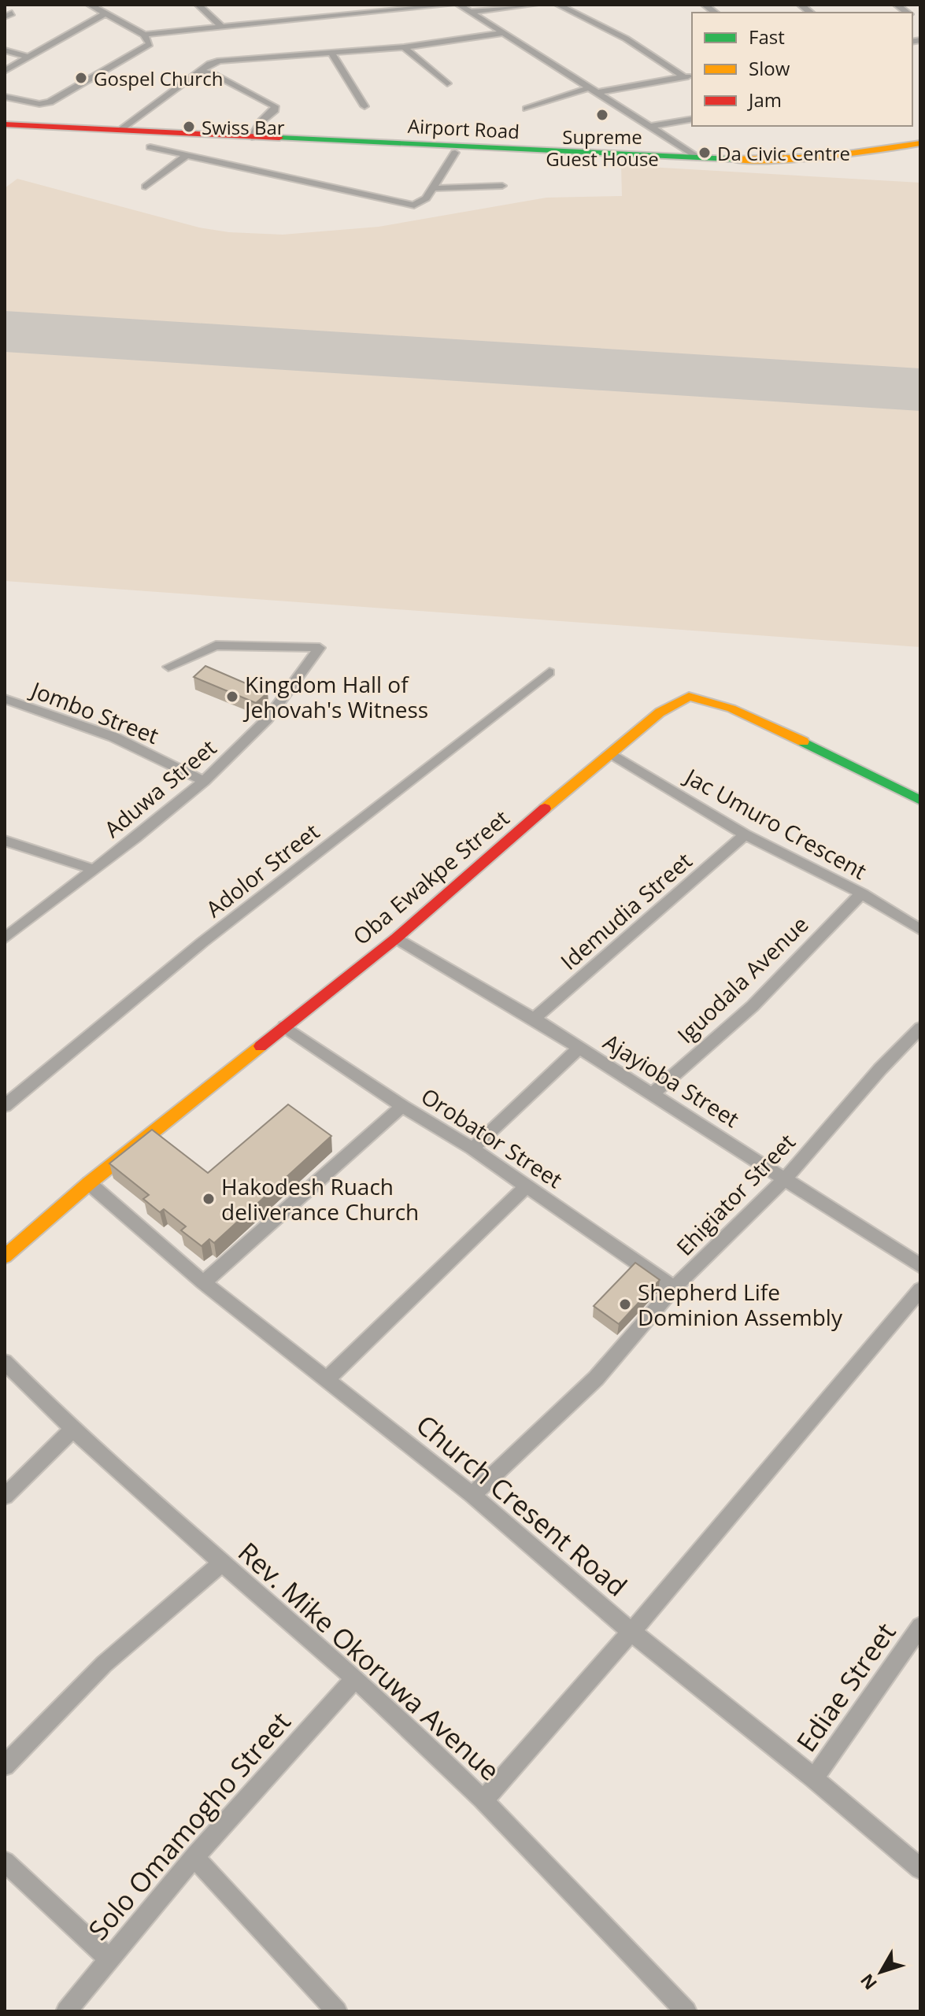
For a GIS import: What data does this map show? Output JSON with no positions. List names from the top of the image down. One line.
{"streets":{"main road":["Airport Road","Oba Ewakpe Street"],"street":["Jombo Street","Aduwa Street","Jac Umuro Crescent","Adolor Street","Idemudia Street","Iguodala Avenue","Ajayioba Street","Orobator Street","Ehigiator Street","Church Cresent Road","Rev. Mike Okoruwa Avenue","Ediae Street","Solo Omamogho Street"]},"crossings":[["Jombo Street","Aduwa Street"],["Jac Umuro Crescent","Oba Ewakpe Street"],["Jac Umuro Crescent","Idemudia Street"],["Jac Umuro Crescent","Iguodala Avenue"],["Oba Ewakpe Street","Ajayioba Street"],["Oba Ewakpe Street","Orobator Street"],["Oba Ewakpe Street","Church Cresent Road"],["Idemudia Street","Ajayioba Street"],["Iguodala Avenue","Ajayioba Street"],["Ajayioba Street","Ehigiator Street"],["Orobator Street","Ehigiator Street"],["Ehigiator Street","Church Cresent Road"],["Church Cresent Road","Ediae Street"],["Rev. Mike Okoruwa Avenue","Solo Omamogho Street"]],"places":["Gospel Church","Supreme Guest House","Swiss Bar","Da Civic Centre","Kingdom Hall of Jehovah's Witness","Hakodesh Ruach deliverance Church","Shepherd Life Dominion Assembly"],"legend":["Fast","Slow","Jam"],"north":"bottom left"}
